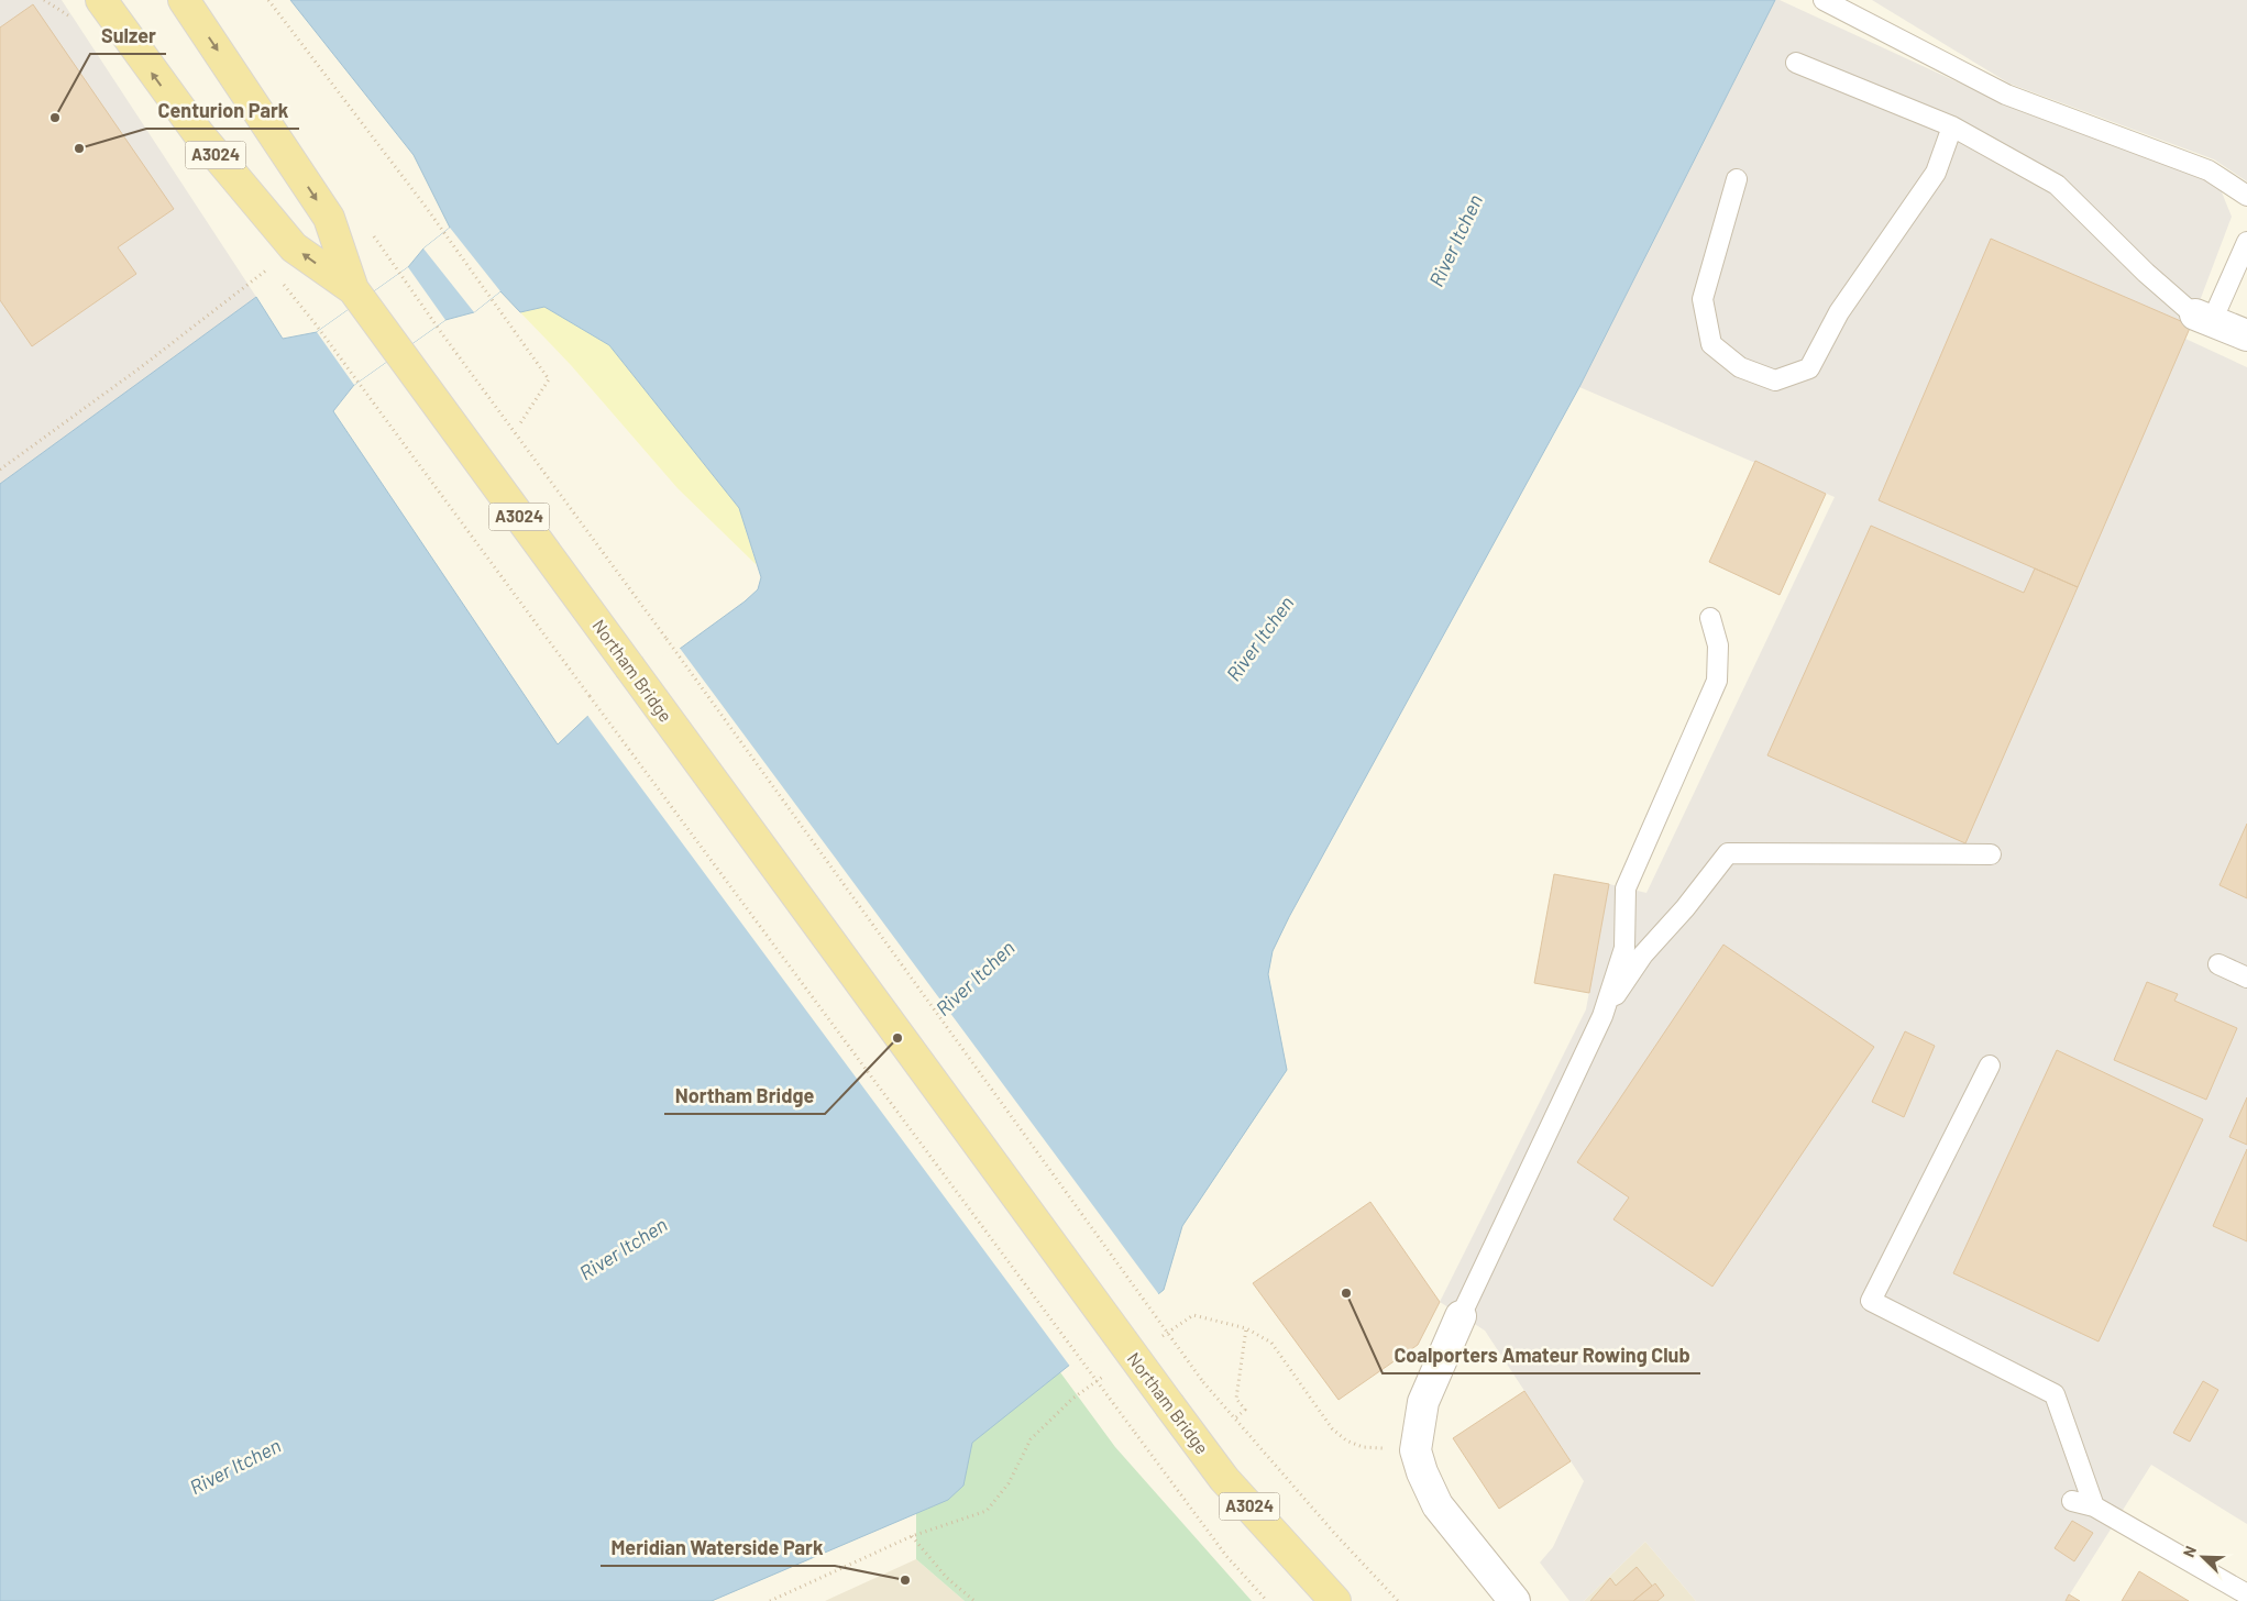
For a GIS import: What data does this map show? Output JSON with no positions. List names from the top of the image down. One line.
{"streets":{"main road":["A3024","Northam Bridge"]},"water":["River Itchen"],"places":["Sulzer","Centurion Park","Northam Bridge","Coalporters Amateur Rowing Club","Meridian Waterside Park"],"north":"top left"}
